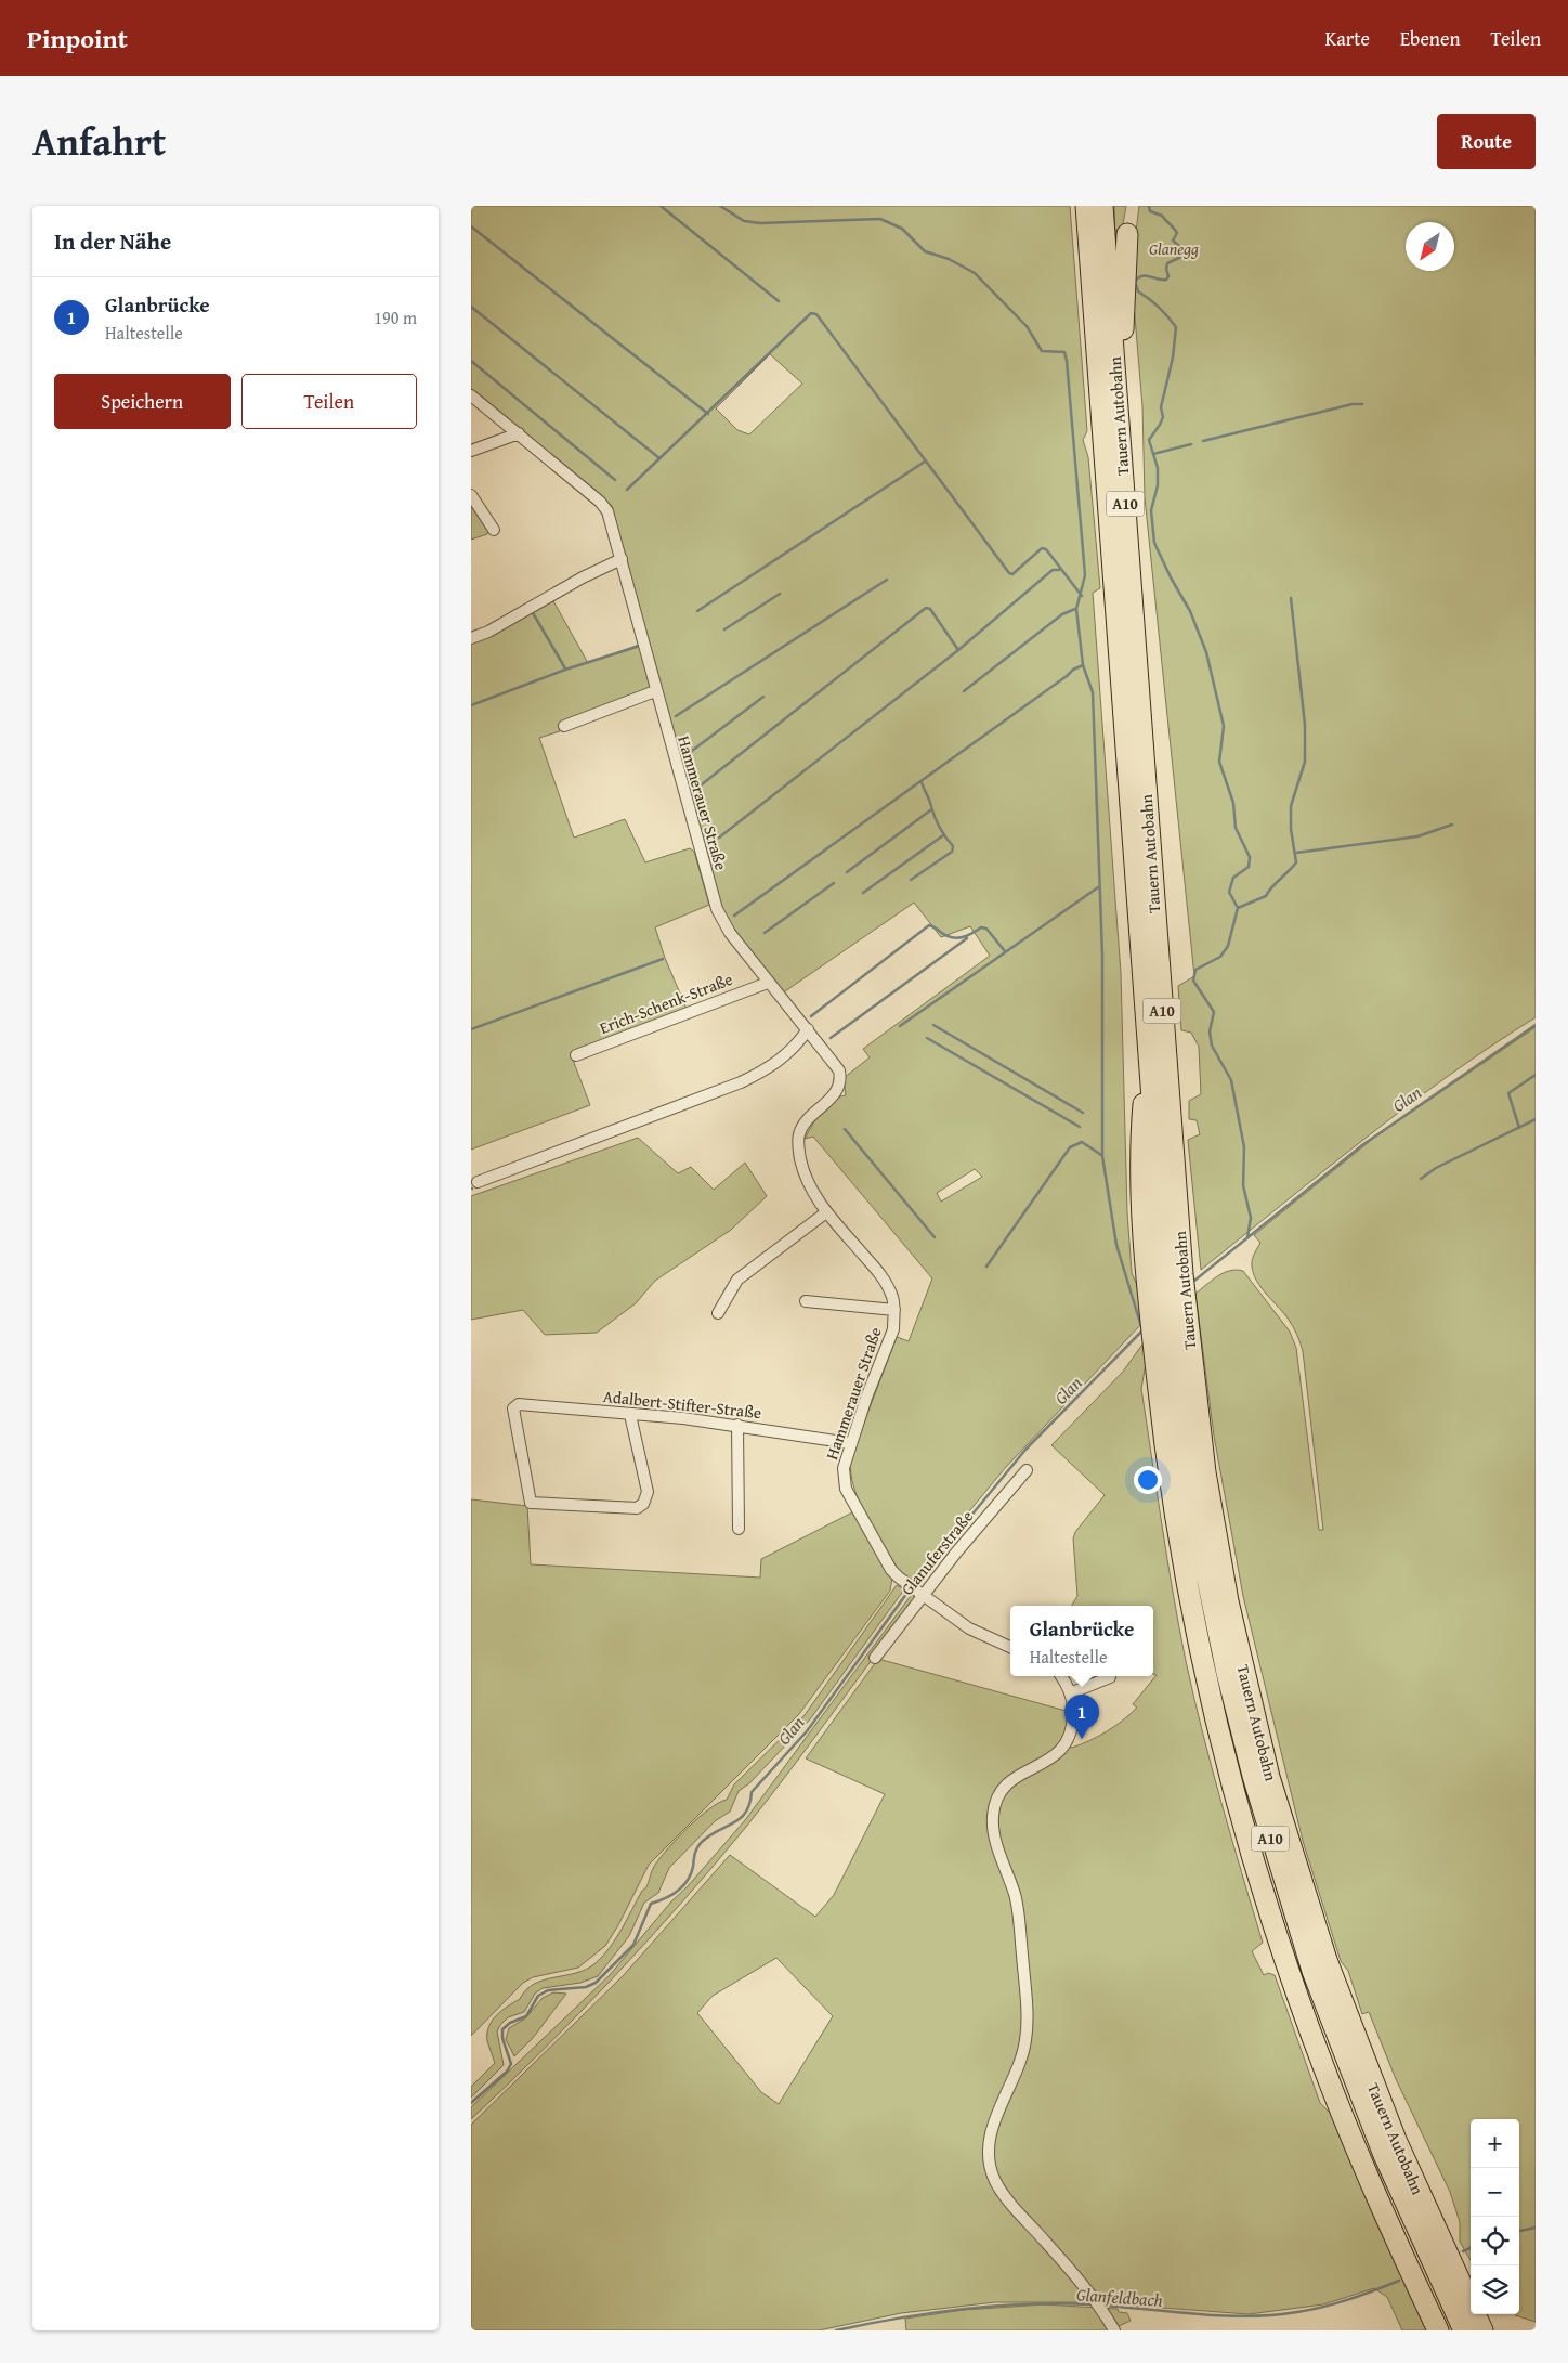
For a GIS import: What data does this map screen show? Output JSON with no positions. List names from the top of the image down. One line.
{"streets":{"highway":["Tauern Autobahn","A10"],"street":["Hammerauer Straße","Erich-Schenk-Straße","Adalbert-Stifter-Straße","Glanuferstraße"]},"crossings":[["Tauern Autobahn","A10"],["Hammerauer Straße","Erich-Schenk-Straße"],["Hammerauer Straße","Adalbert-Stifter-Straße"],["Hammerauer Straße","Glanuferstraße"]],"water":["Glan","Glanfeldbach"],"parks":["Glanegg"],"north":"bottom left","page":{"header":"Pinpoint","nav":["Karte","Ebenen","Teilen"],"title":"Anfahrt","buttons":["Route",["Speichern","Teilen"]],"heading":"In der Nähe","list":[{"mark":"1","name":"Glanbrücke","note":"Haltestelle","value":"190 m"}],"popup":["Glanbrücke","Haltestelle"],"pins":"1","map_buttons":["+","−"]}}
